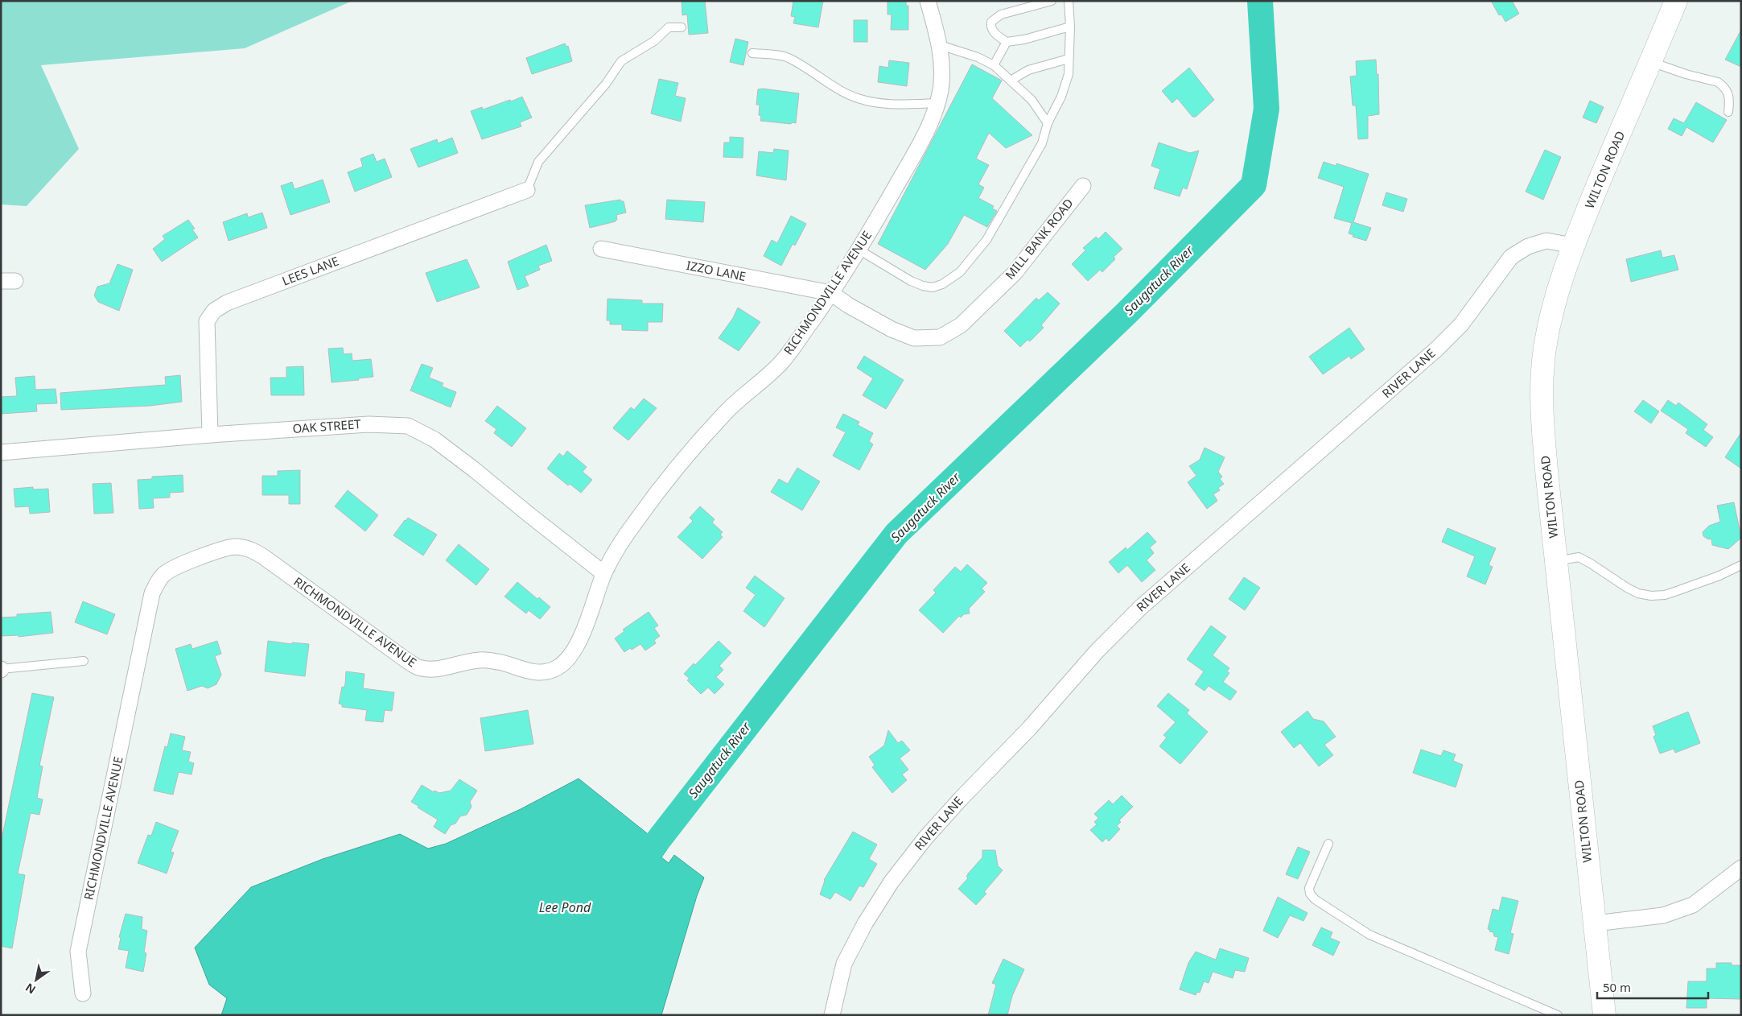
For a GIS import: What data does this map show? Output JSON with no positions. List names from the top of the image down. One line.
{"streets":{"main road":["WILTON ROAD"],"street":["MILL BANK ROAD","LEES LANE","IZZO LANE","RICHMONDVILLE AVENUE","RIVER LANE","OAK STREET"]},"crossings":[["WILTON ROAD","RIVER LANE"],["MILL BANK ROAD","IZZO LANE"],["MILL BANK ROAD","RICHMONDVILLE AVENUE"],["LEES LANE","OAK STREET"],["IZZO LANE","RICHMONDVILLE AVENUE"],["RICHMONDVILLE AVENUE","OAK STREET"]],"water":["Saugatuck River","Lee Pond"],"scale_bar":"50 m","north":"bottom left"}
